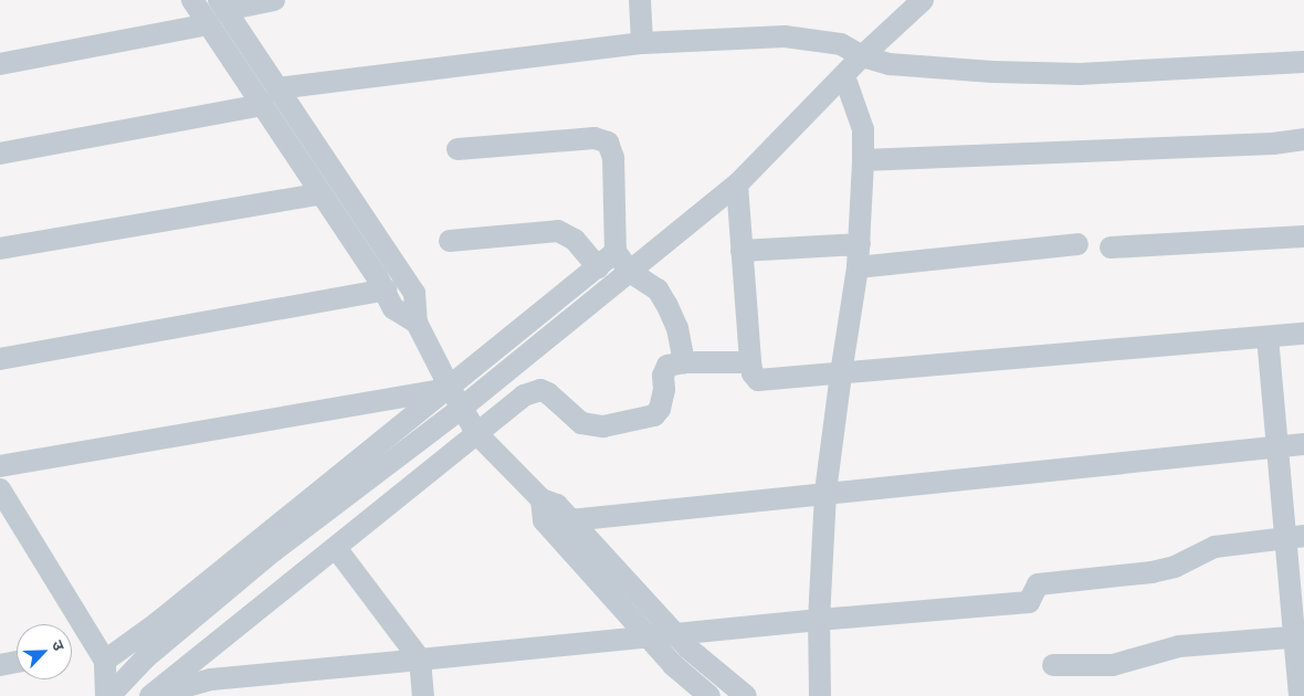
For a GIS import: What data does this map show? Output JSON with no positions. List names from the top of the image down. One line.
{"north":"top right"}
